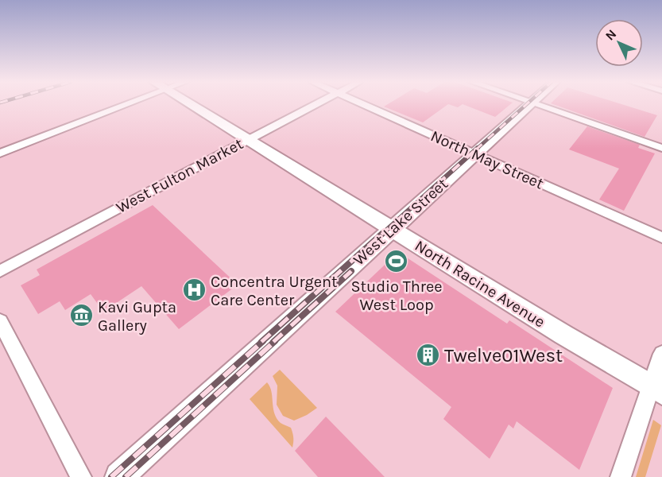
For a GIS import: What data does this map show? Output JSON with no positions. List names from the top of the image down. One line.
{"streets":{"main road":["West Lake Street","North Racine Avenue"],"street":["North May Street","West Fulton Market"]},"crossings":[["North May Street","West Lake Street"],["West Fulton Market","North Racine Avenue"],["West Lake Street","North Racine Avenue"]],"places":{"sports":["Studio Three West Loop"],"hospital":["Concentra Urgent Care Center"],"museum":["Kavi Gupta Gallery"],"building":["Twelve01West"]},"north":"top left"}
